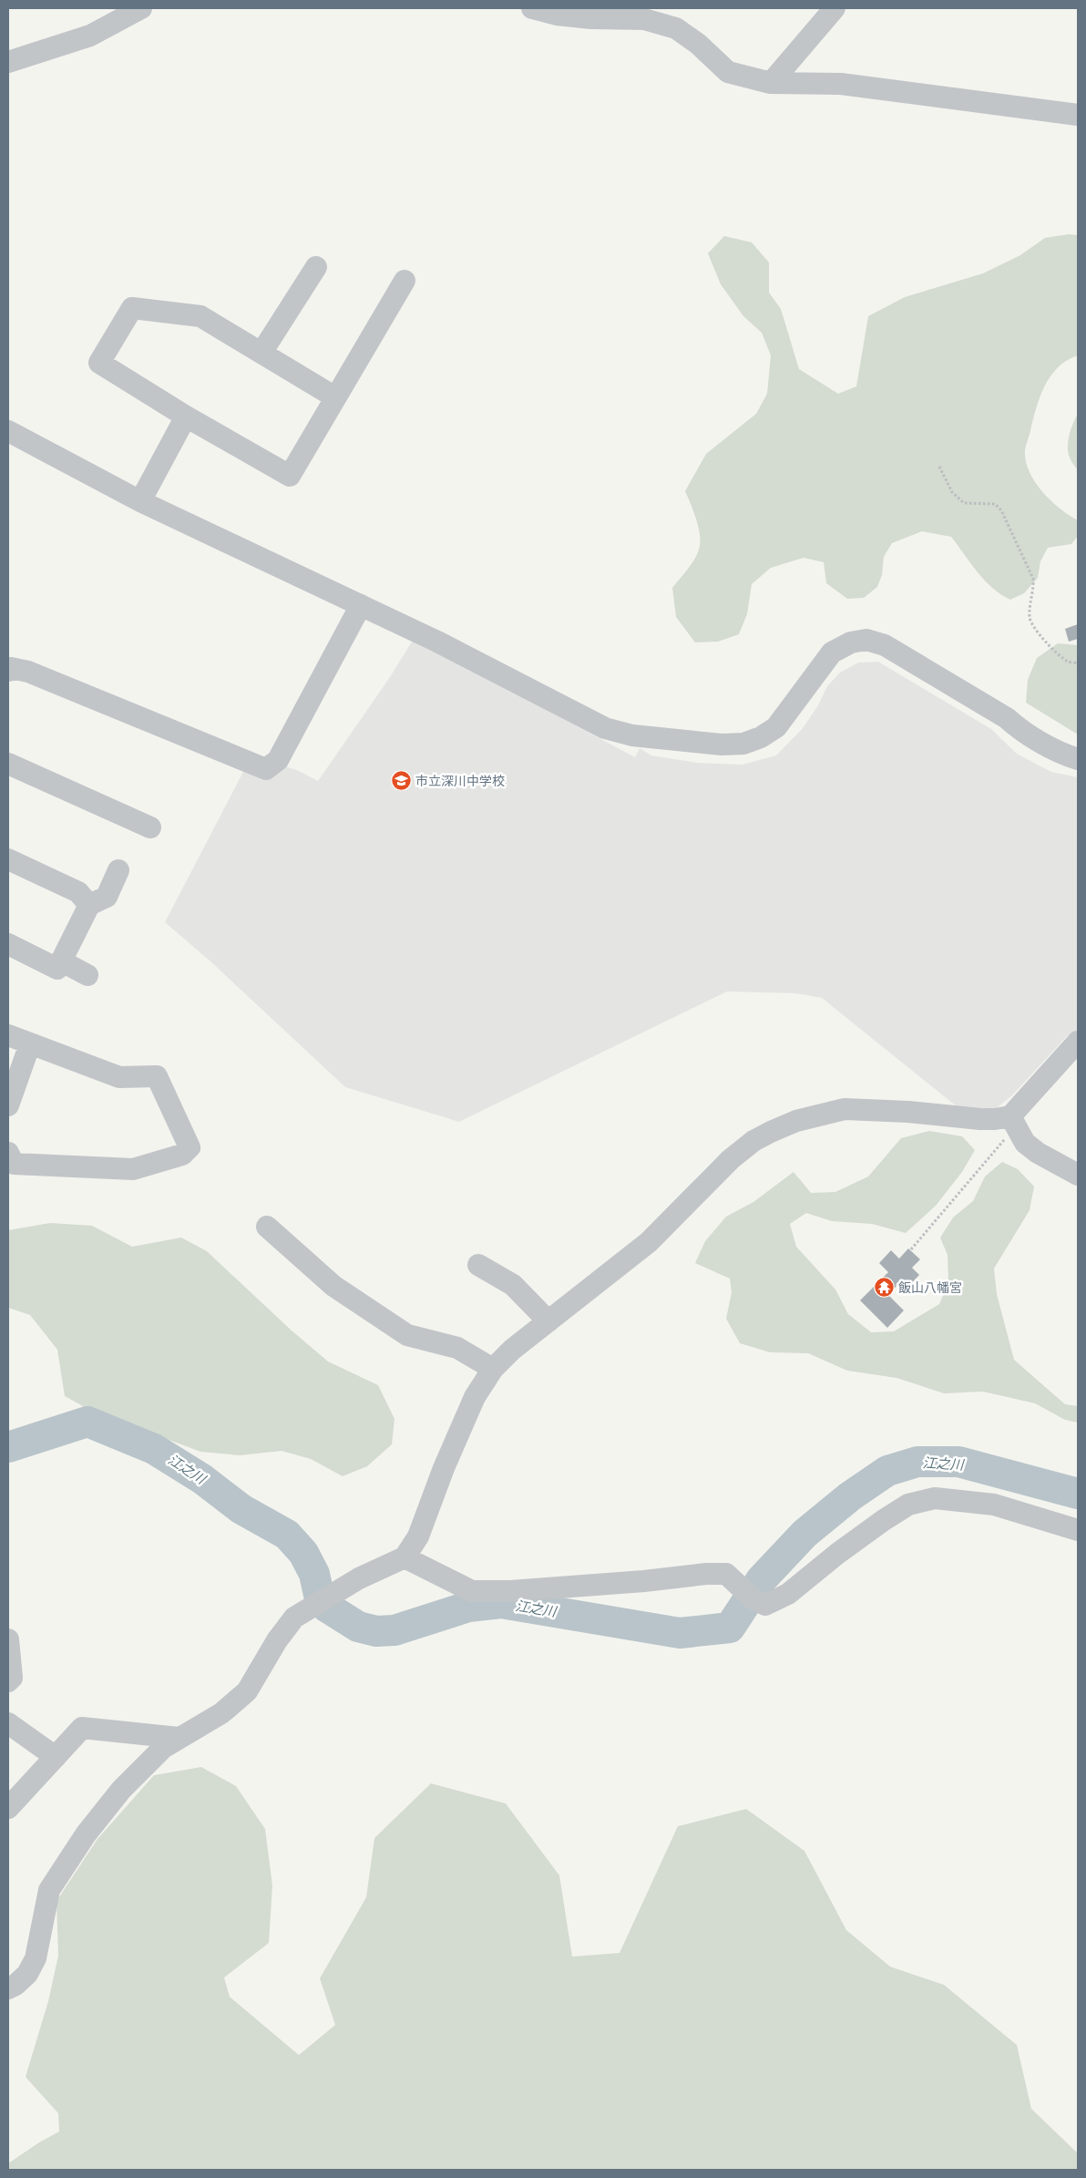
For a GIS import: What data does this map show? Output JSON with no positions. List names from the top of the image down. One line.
{"water":["江之川"],"places":{"school or university":["市立深川中学校"],"temple":["飯山八幡宮"]}}
